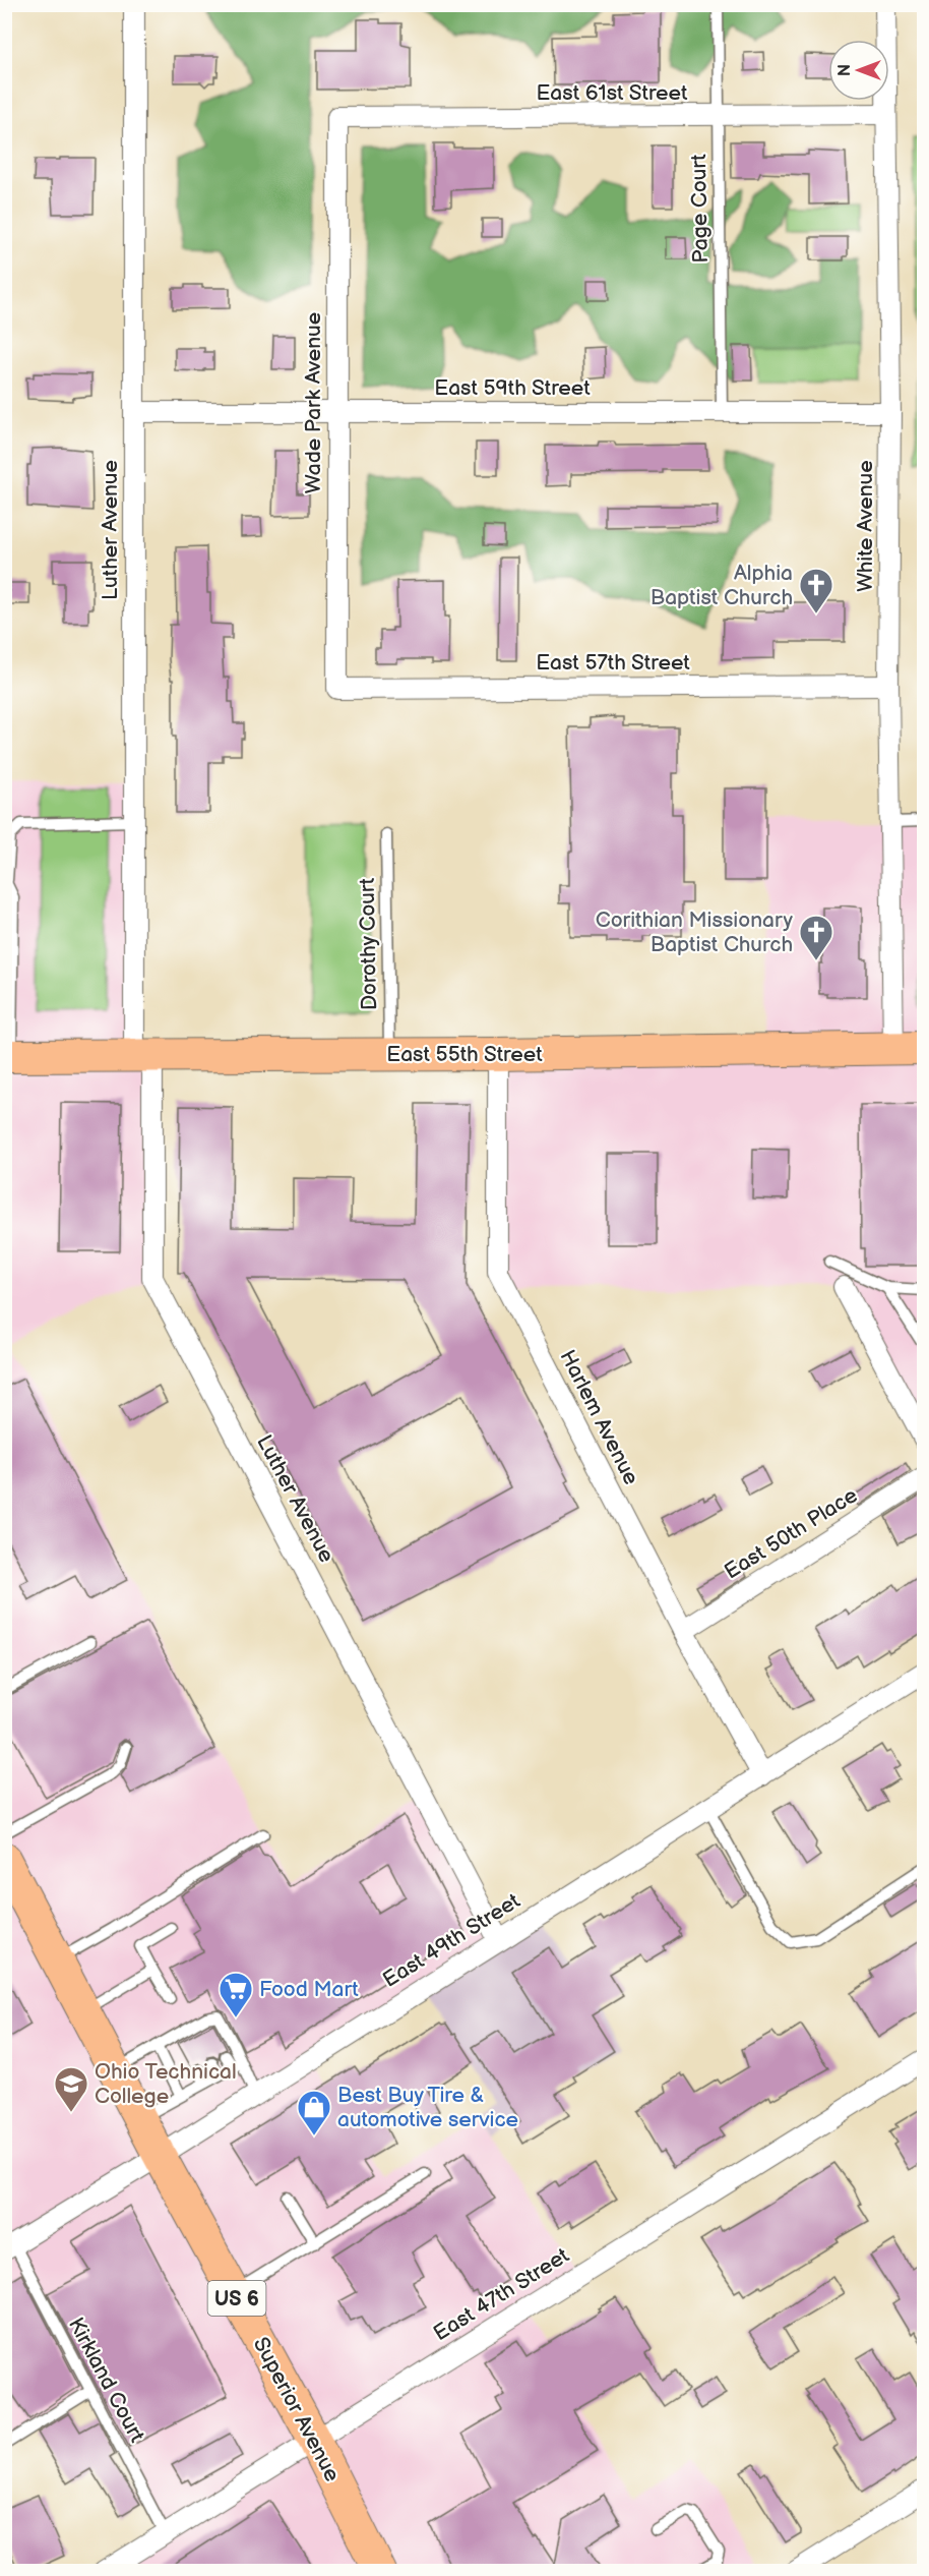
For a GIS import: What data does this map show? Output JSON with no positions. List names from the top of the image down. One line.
{"streets":{"main road":["East 55th Street","US 6","Superior Avenue"],"street":["East 61st Street","East 59th Street","Wade Park Avenue","White Avenue","Luther Avenue","East 57th Street","Harlem Avenue","East 50th Place","East 49th Street","East 47th Street"],"lane":["Page Court","Dorothy Court","Kirkland Court"]},"crossings":[["East 61st Street","Page Court"],["East 61st Street","Wade Park Avenue"],["East 61st Street","White Avenue"],["Page Court","East 59th Street"],["East 59th Street","Wade Park Avenue"],["East 59th Street","White Avenue"],["East 59th Street","Luther Avenue"],["Wade Park Avenue","East 57th Street"],["White Avenue","East 57th Street"],["White Avenue","East 55th Street"],["Luther Avenue","East 55th Street"],["Luther Avenue","East 49th Street"],["Dorothy Court","East 55th Street"],["East 55th Street","Harlem Avenue"],["Harlem Avenue","East 50th Place"],["Harlem Avenue","East 49th Street"],["East 49th Street","Kirkland Court"],["East 49th Street","Superior Avenue"],["East 47th Street","Kirkland Court"],["East 47th Street","Superior Avenue"]],"places":{"church":["Alphia Baptist Church","Corithian Missionary Baptist Church"],"supermarket":["Food Mart"],"school or university":["Ohio Technical College"],"shop":["Best Buy Tire & automotive service"]},"north":"left"}
